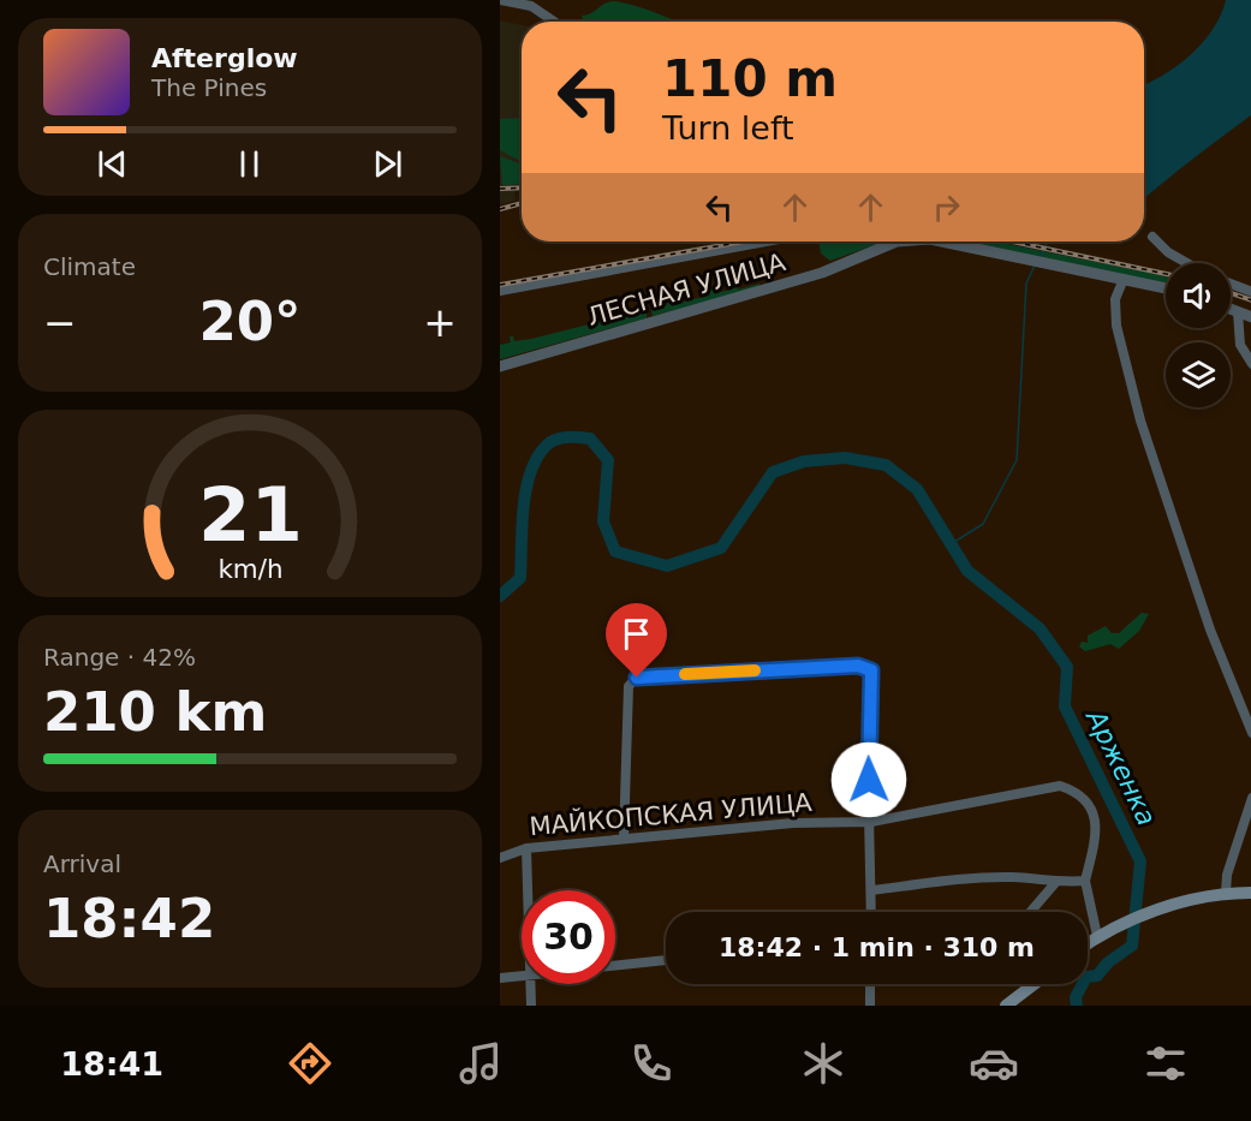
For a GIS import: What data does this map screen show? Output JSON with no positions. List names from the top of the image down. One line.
{"streets":{"street":["ЛЕСНАЯ УЛИЦА","МАЙКОПСКАЯ УЛИЦА"]},"water":["Арженка"],"page":{"turn":["110 m","Turn left"],"song":["Afterglow","The Pines"],"tile":["Climate",["Range · 42%","210 km"],["Arrival","18:42"]],"heat":["−","20°","+"],"limit":"30","trip":"18:42 · 1 min · 310 m","tabs":"18:41","gauge":["21","km/h"]}}
